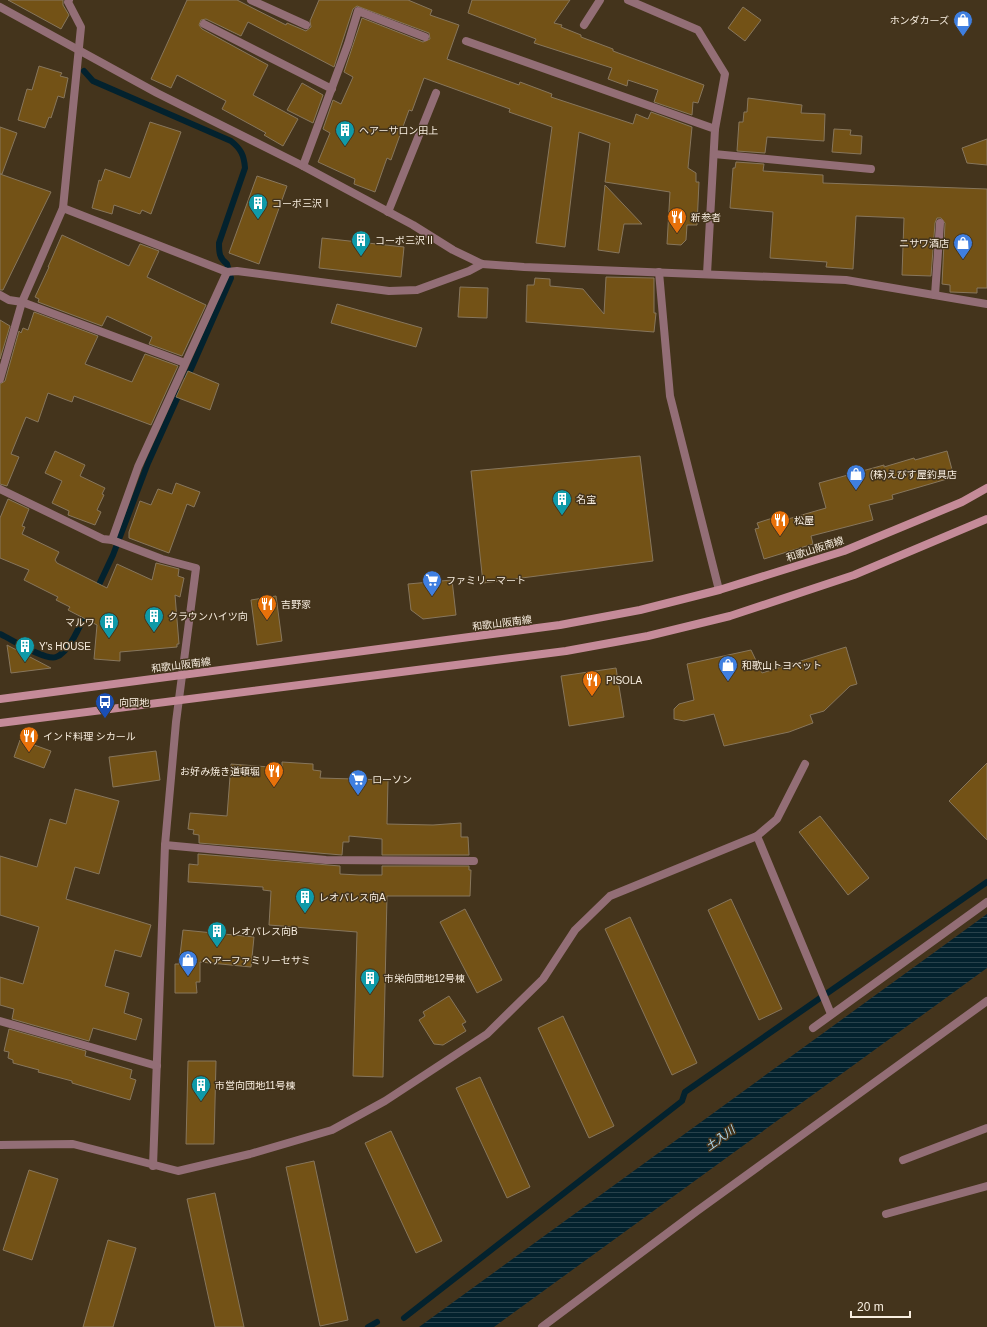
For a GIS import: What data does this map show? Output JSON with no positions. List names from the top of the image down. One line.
{"streets":{"main road":["和歌山阪南線"]},"water":["土入川"],"places":{"shop":["ホンダカーズ","ニサワ酒店","(株)えびす屋釣具店","和歌山トヨペット","ヘアーファミリーセサミ"],"building":["ヘアーサロン田上","コーポ三沢Ⅰ","コーポ三沢Ⅱ","名宝","クラウンハイツ向","マルワ","Y's HOUSE","レオパレス向A","レオパレス向B","市栄向団地12号棟","市営向団地11号棟"],"restaurant":["新参者","松屋","吉野家","PISOLA","インド料理 シカール","お好み焼き道頓堀"],"supermarket":["ファミリーマート","ローソン"],"bus stop":["向団地"]},"scale_bar":"20 m"}
